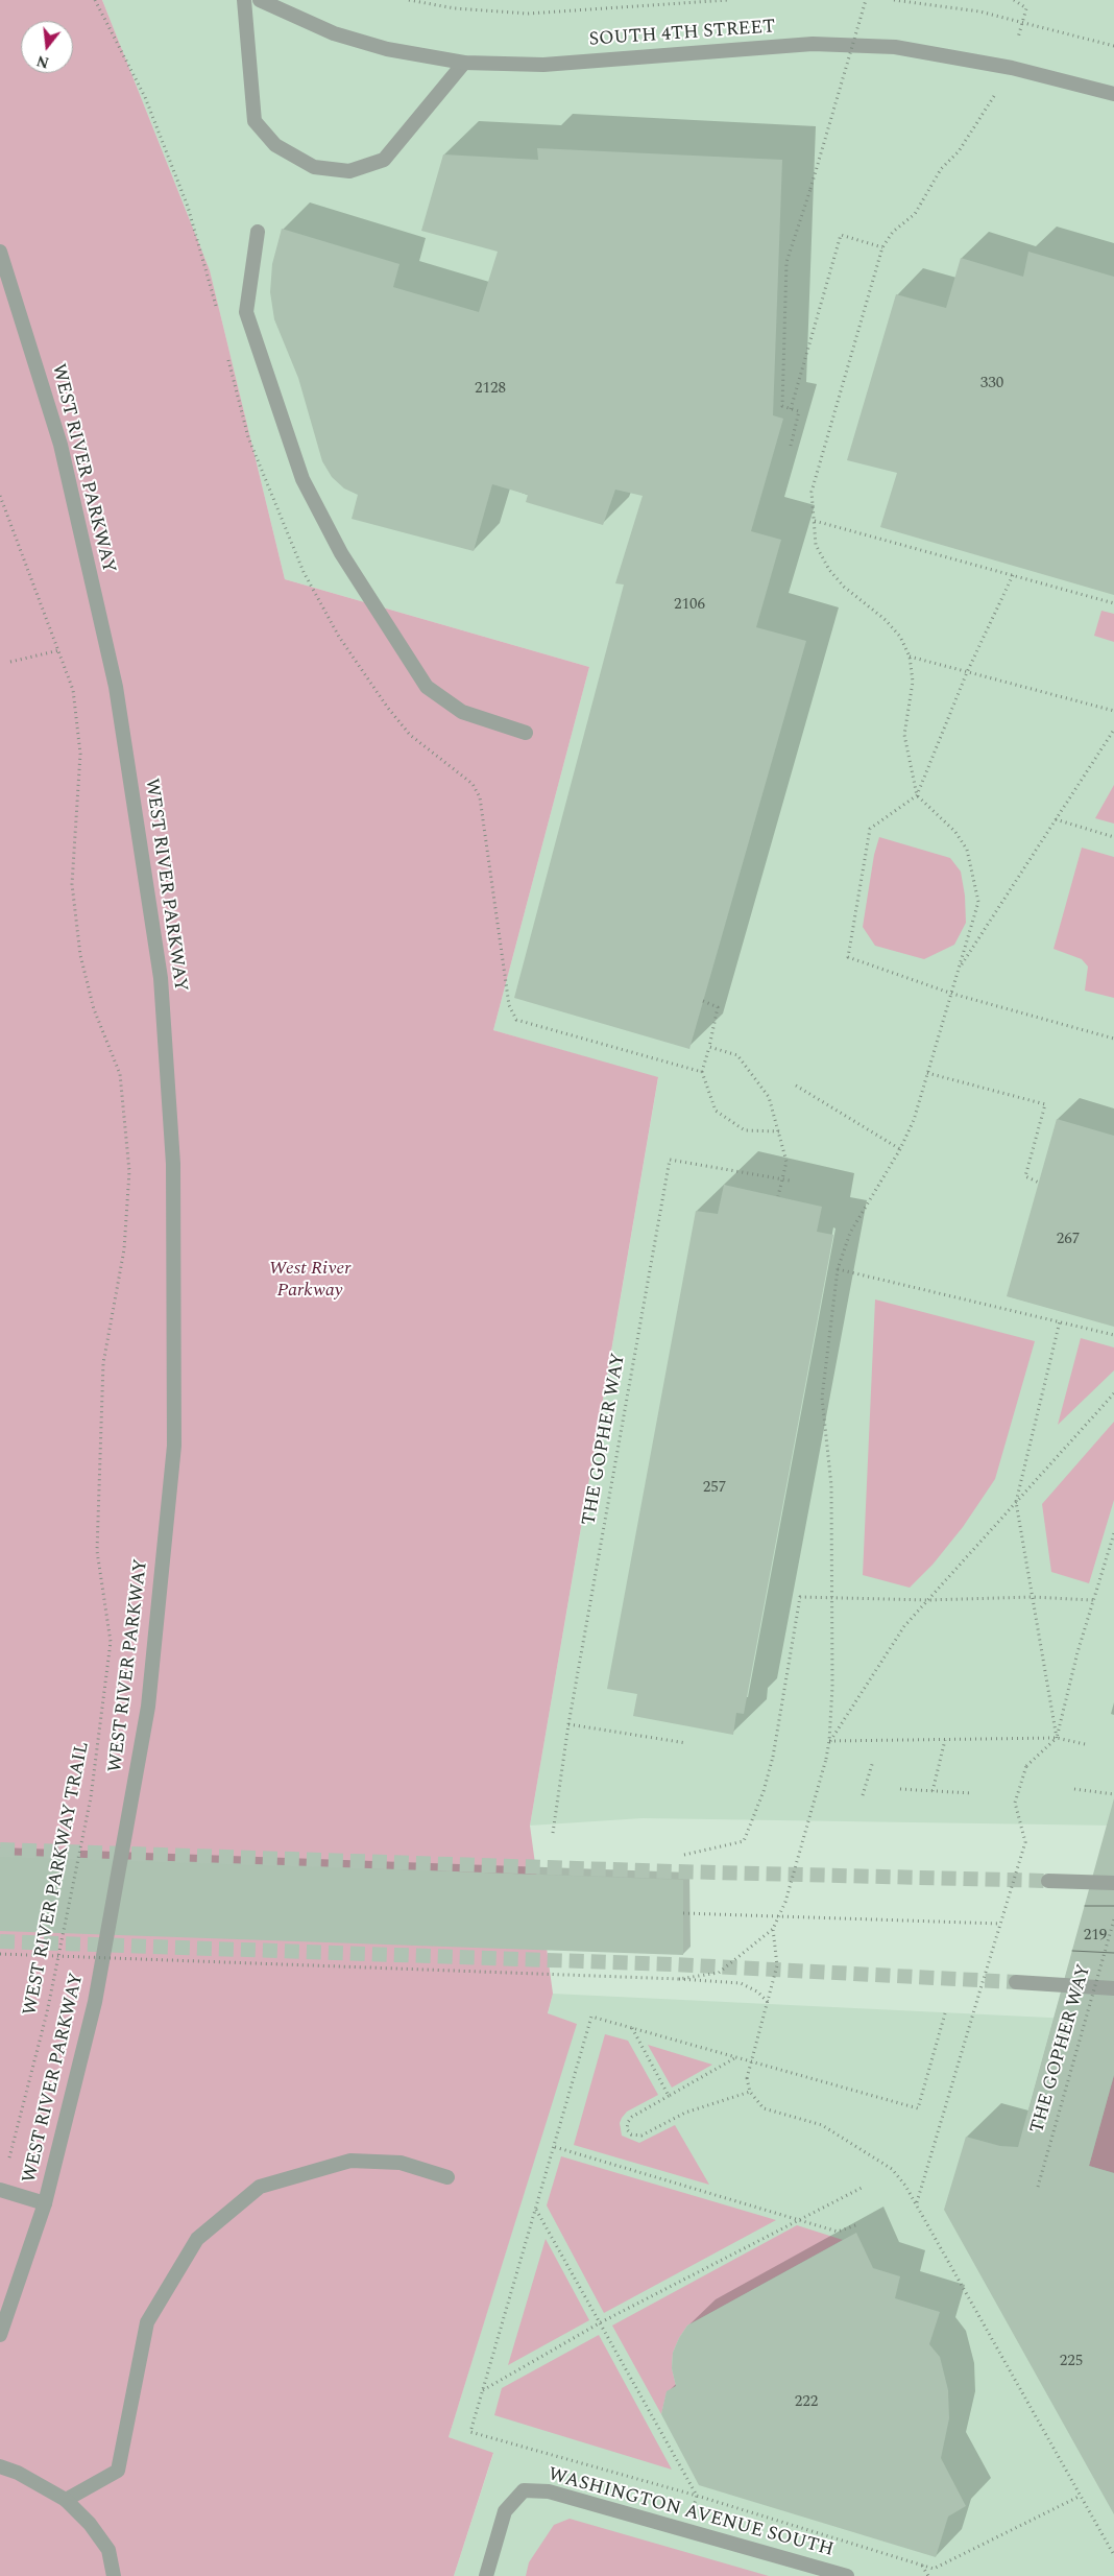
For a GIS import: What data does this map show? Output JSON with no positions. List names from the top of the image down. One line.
{"streets":{"street":["SOUTH 4TH STREET","WEST RIVER PARKWAY","WASHINGTON AVENUE SOUTH"],"path":["THE GOPHER WAY","WEST RIVER PARKWAY TRAIL"]},"parks":["West River Parkway"],"house_numbers":["330","2128","2106","267","257","219","225","222"],"north":"bottom"}
